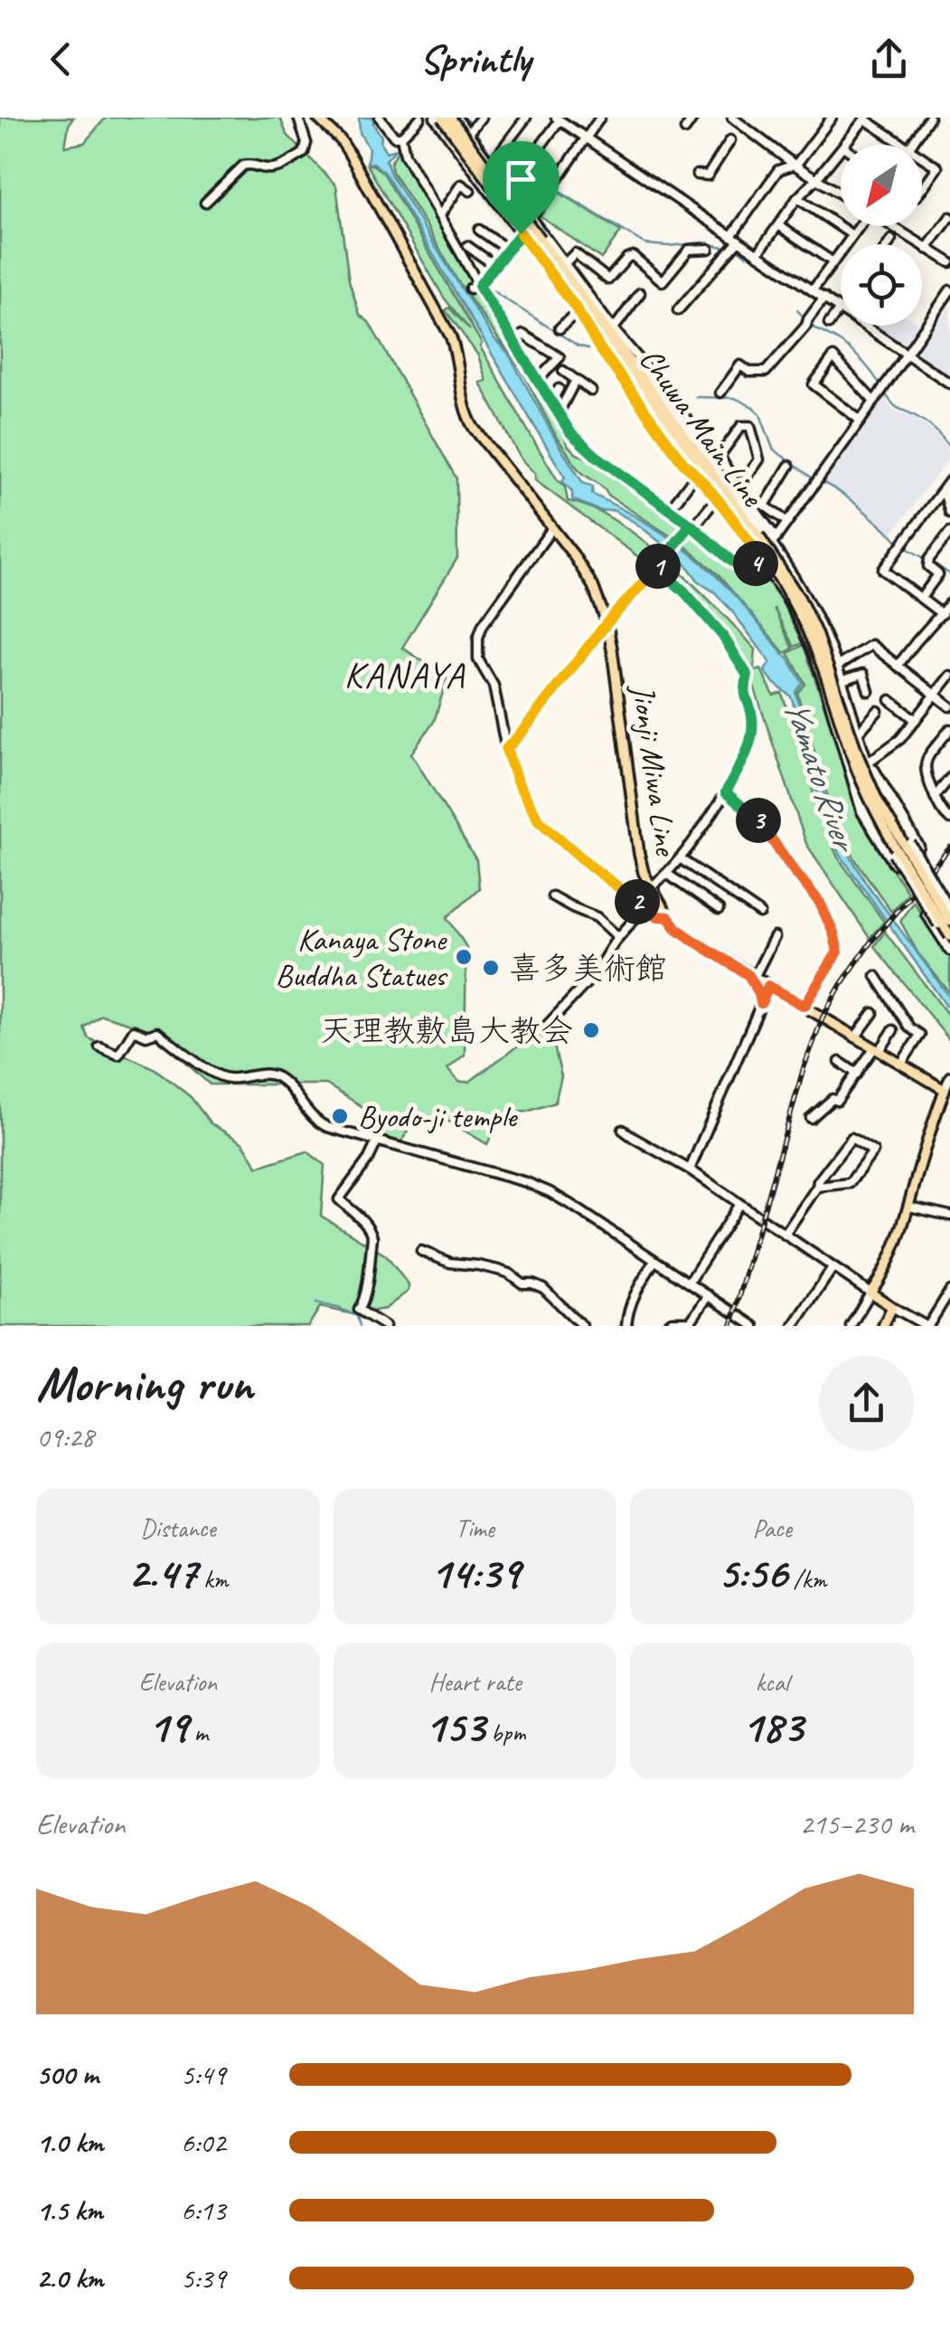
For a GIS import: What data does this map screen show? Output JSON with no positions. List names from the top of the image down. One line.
{"streets":{"main road":["Chuwa Main Line","Jionji Miwa Line"]},"districts":["KANAYA"],"water":["Yamato River"],"places":["Kanaya Stone Buddha Statues","喜多美術館","天理教敷島大教会","Byodo-ji temple"],"north":"bottom left","page":{"header":"Sprintly","pins":["4","1","3","2"],"heading":["Morning run","09:28"],"stats":[["Distance","2.47 km"],["Time","14:39"],["Pace","5:56 /km"],["Elevation","19 m"],["Heart rate","153 bpm"],["kcal","183"]],"chart":["Elevation","215–230 m"],"list":[{"name":"500 m","note":"5:49"},{"name":"1.0 km","note":"6:02"},{"name":"1.5 km","note":"6:13"},{"name":"2.0 km","note":"5:39"}]}}
